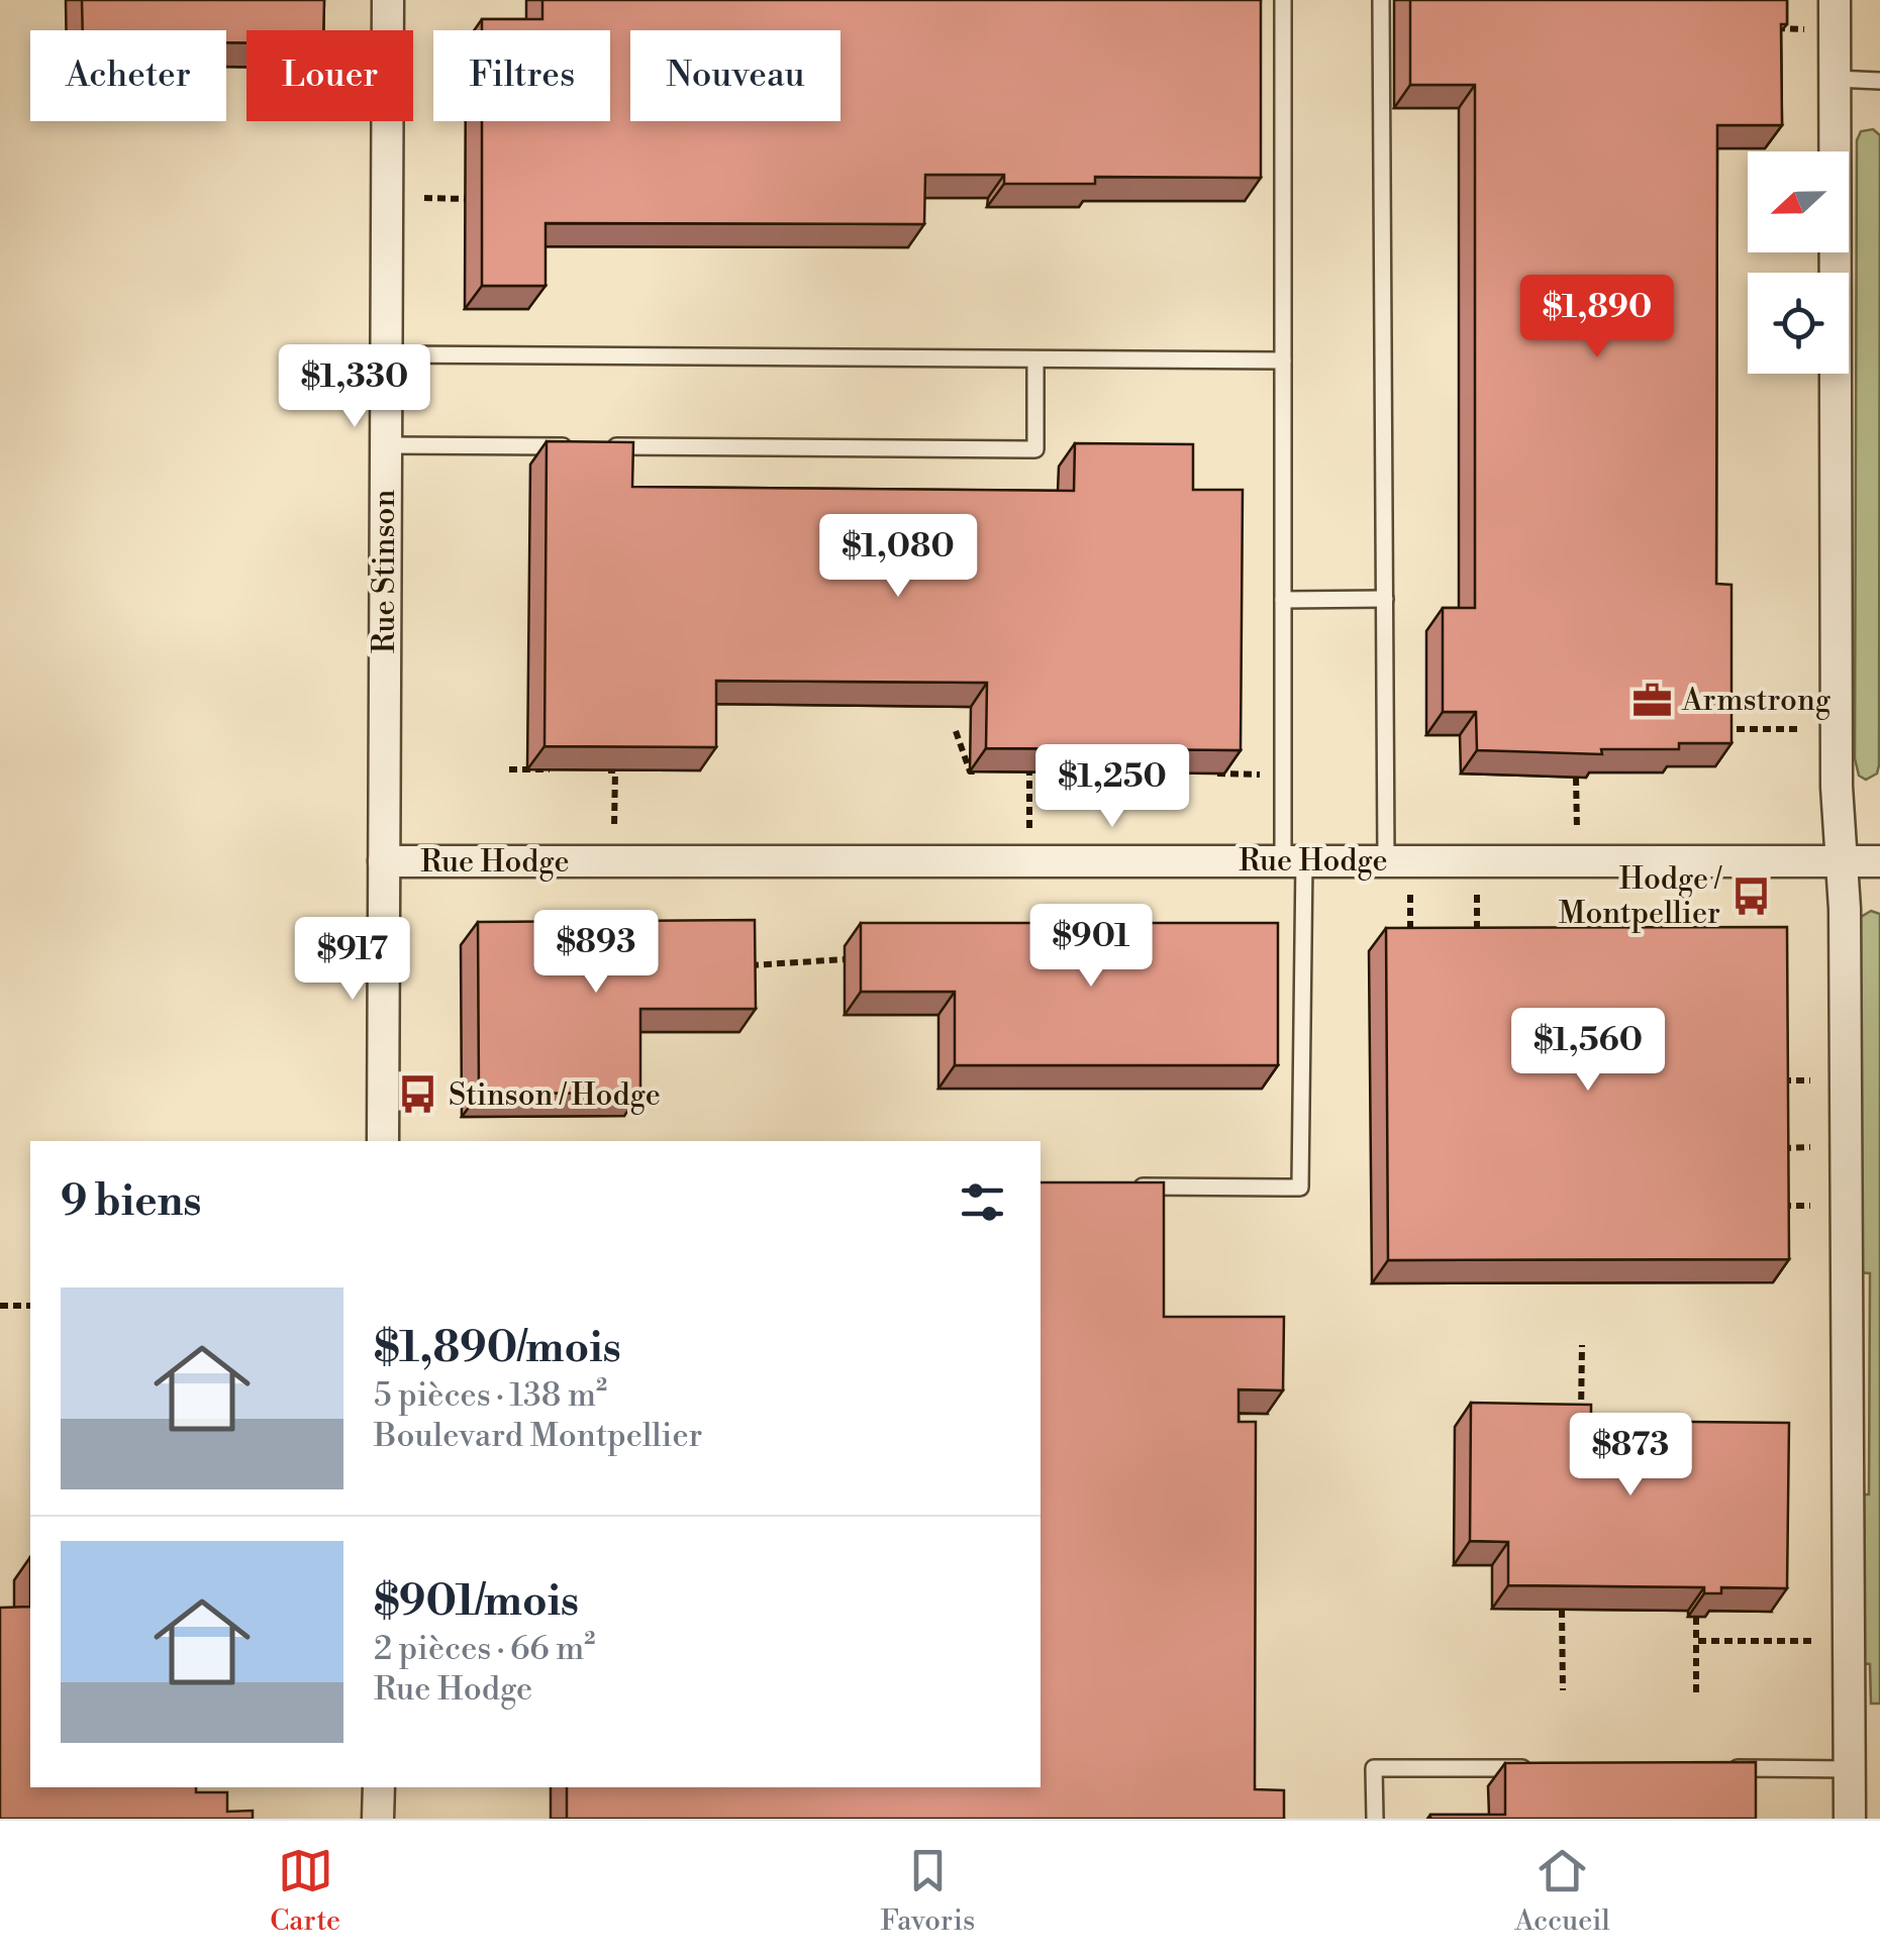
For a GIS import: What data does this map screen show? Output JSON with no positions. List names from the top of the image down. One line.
{"streets":{"street":["Rue Stinson","Rue Hodge"]},"crossings":[["Rue Stinson","Rue Hodge"]],"places":{"office":["Armstrong"],"bus stop":["Hodge / Montpellier","Stinson / Hodge"]},"north":"left","page":{"chip":["Acheter","Louer","Filtres","Nouveau"],"price":["$1,890","$1,330","$1,080","$1,250","$901","$893","$917","$1,560","$873"],"heading":"9 biens","list":[{"name":"$1,890/mois","note":"5 pièces · 138 m² · Boulevard Montpellier"},{"name":"$901/mois","note":"2 pièces · 66 m² · Rue Hodge"}],"tabs":["Carte","Favoris","Accueil"]}}
